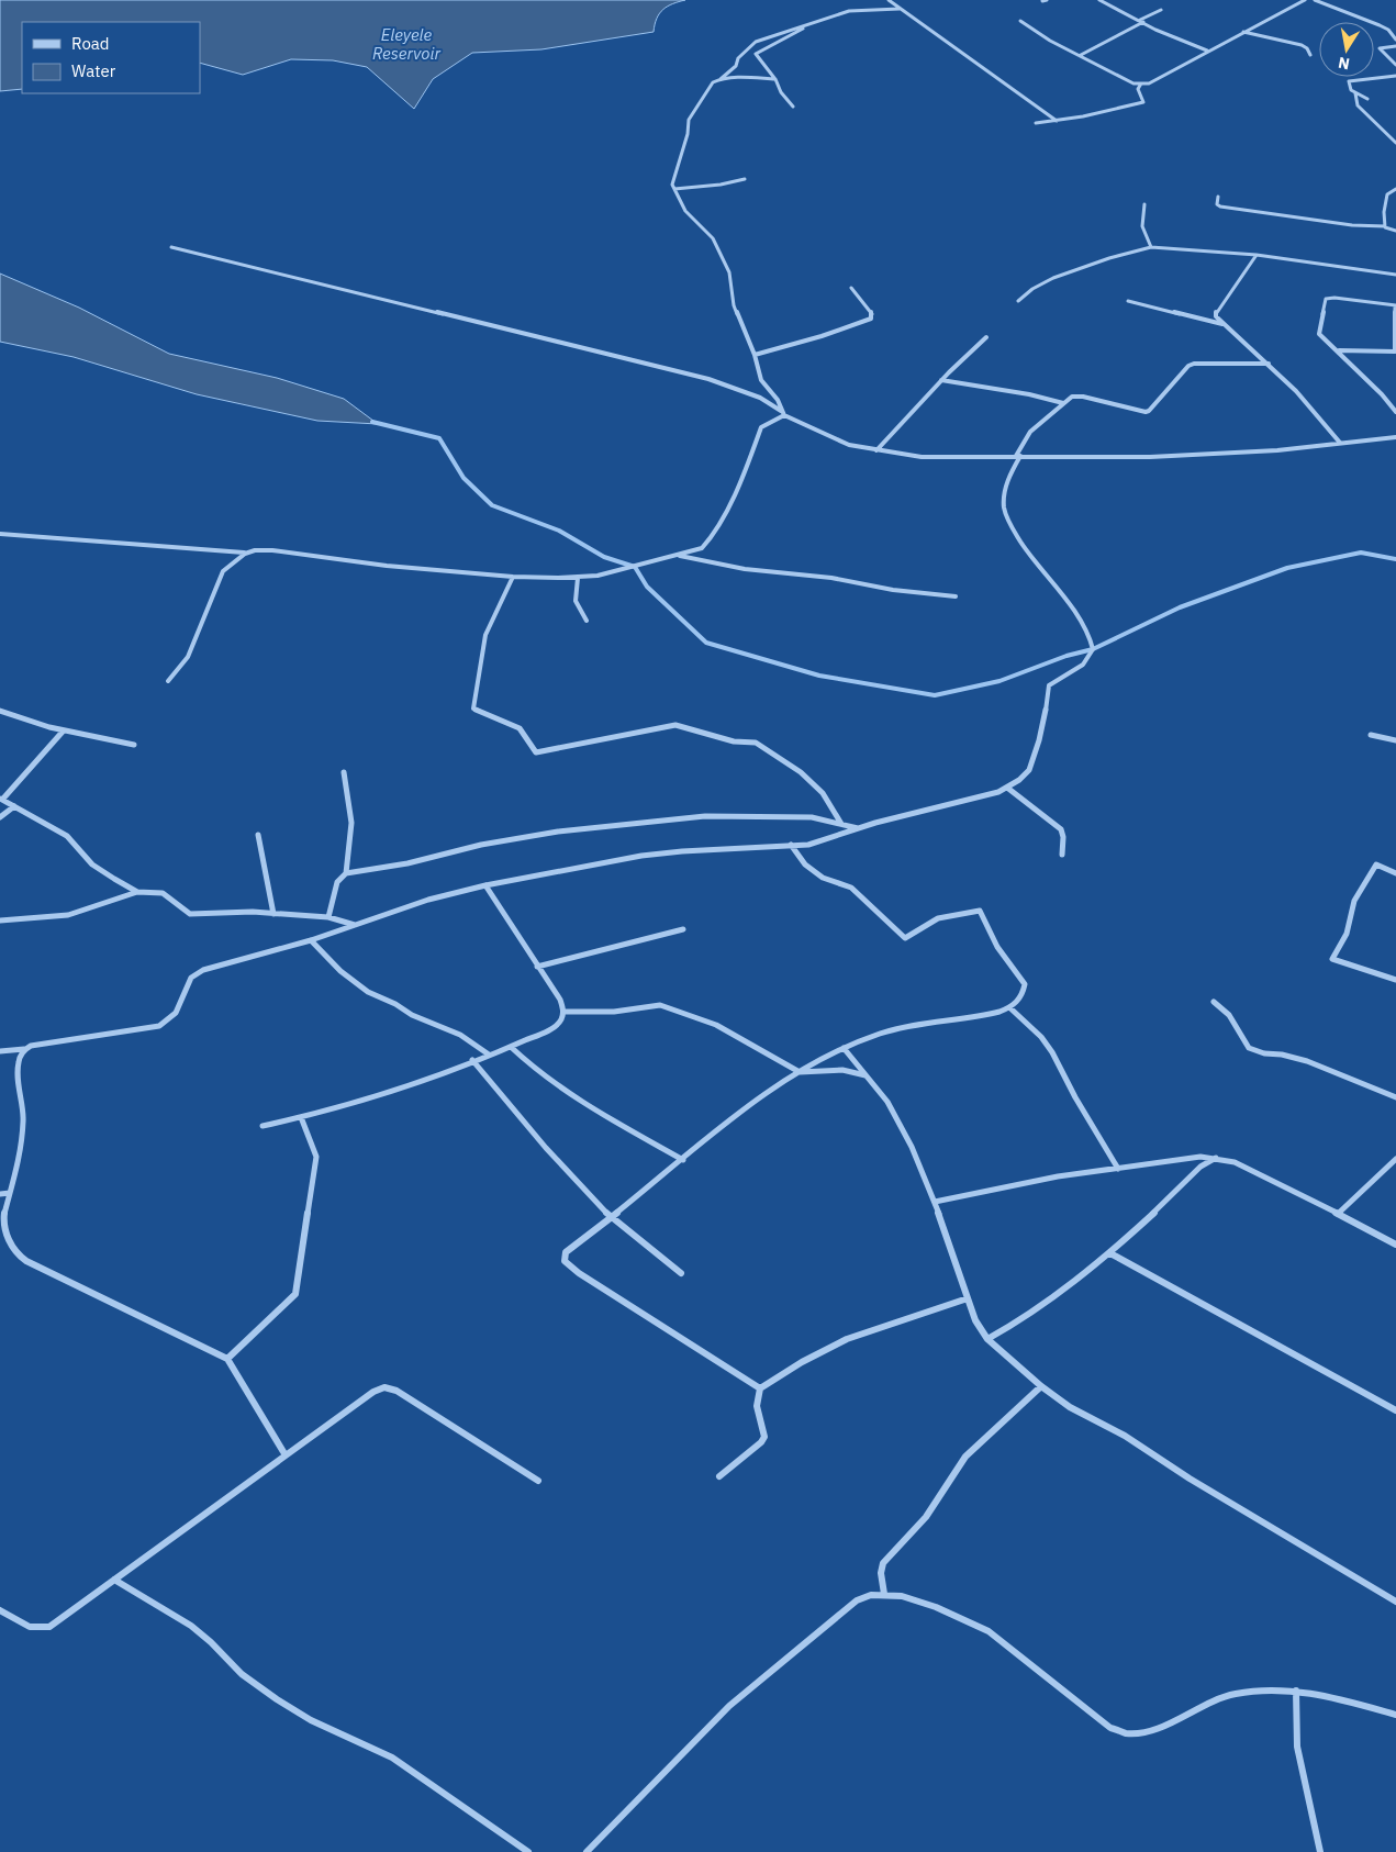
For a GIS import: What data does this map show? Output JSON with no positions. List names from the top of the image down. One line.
{"water":["Eleyele Reservoir"],"legend":["Road","Water"],"north":"bottom"}
